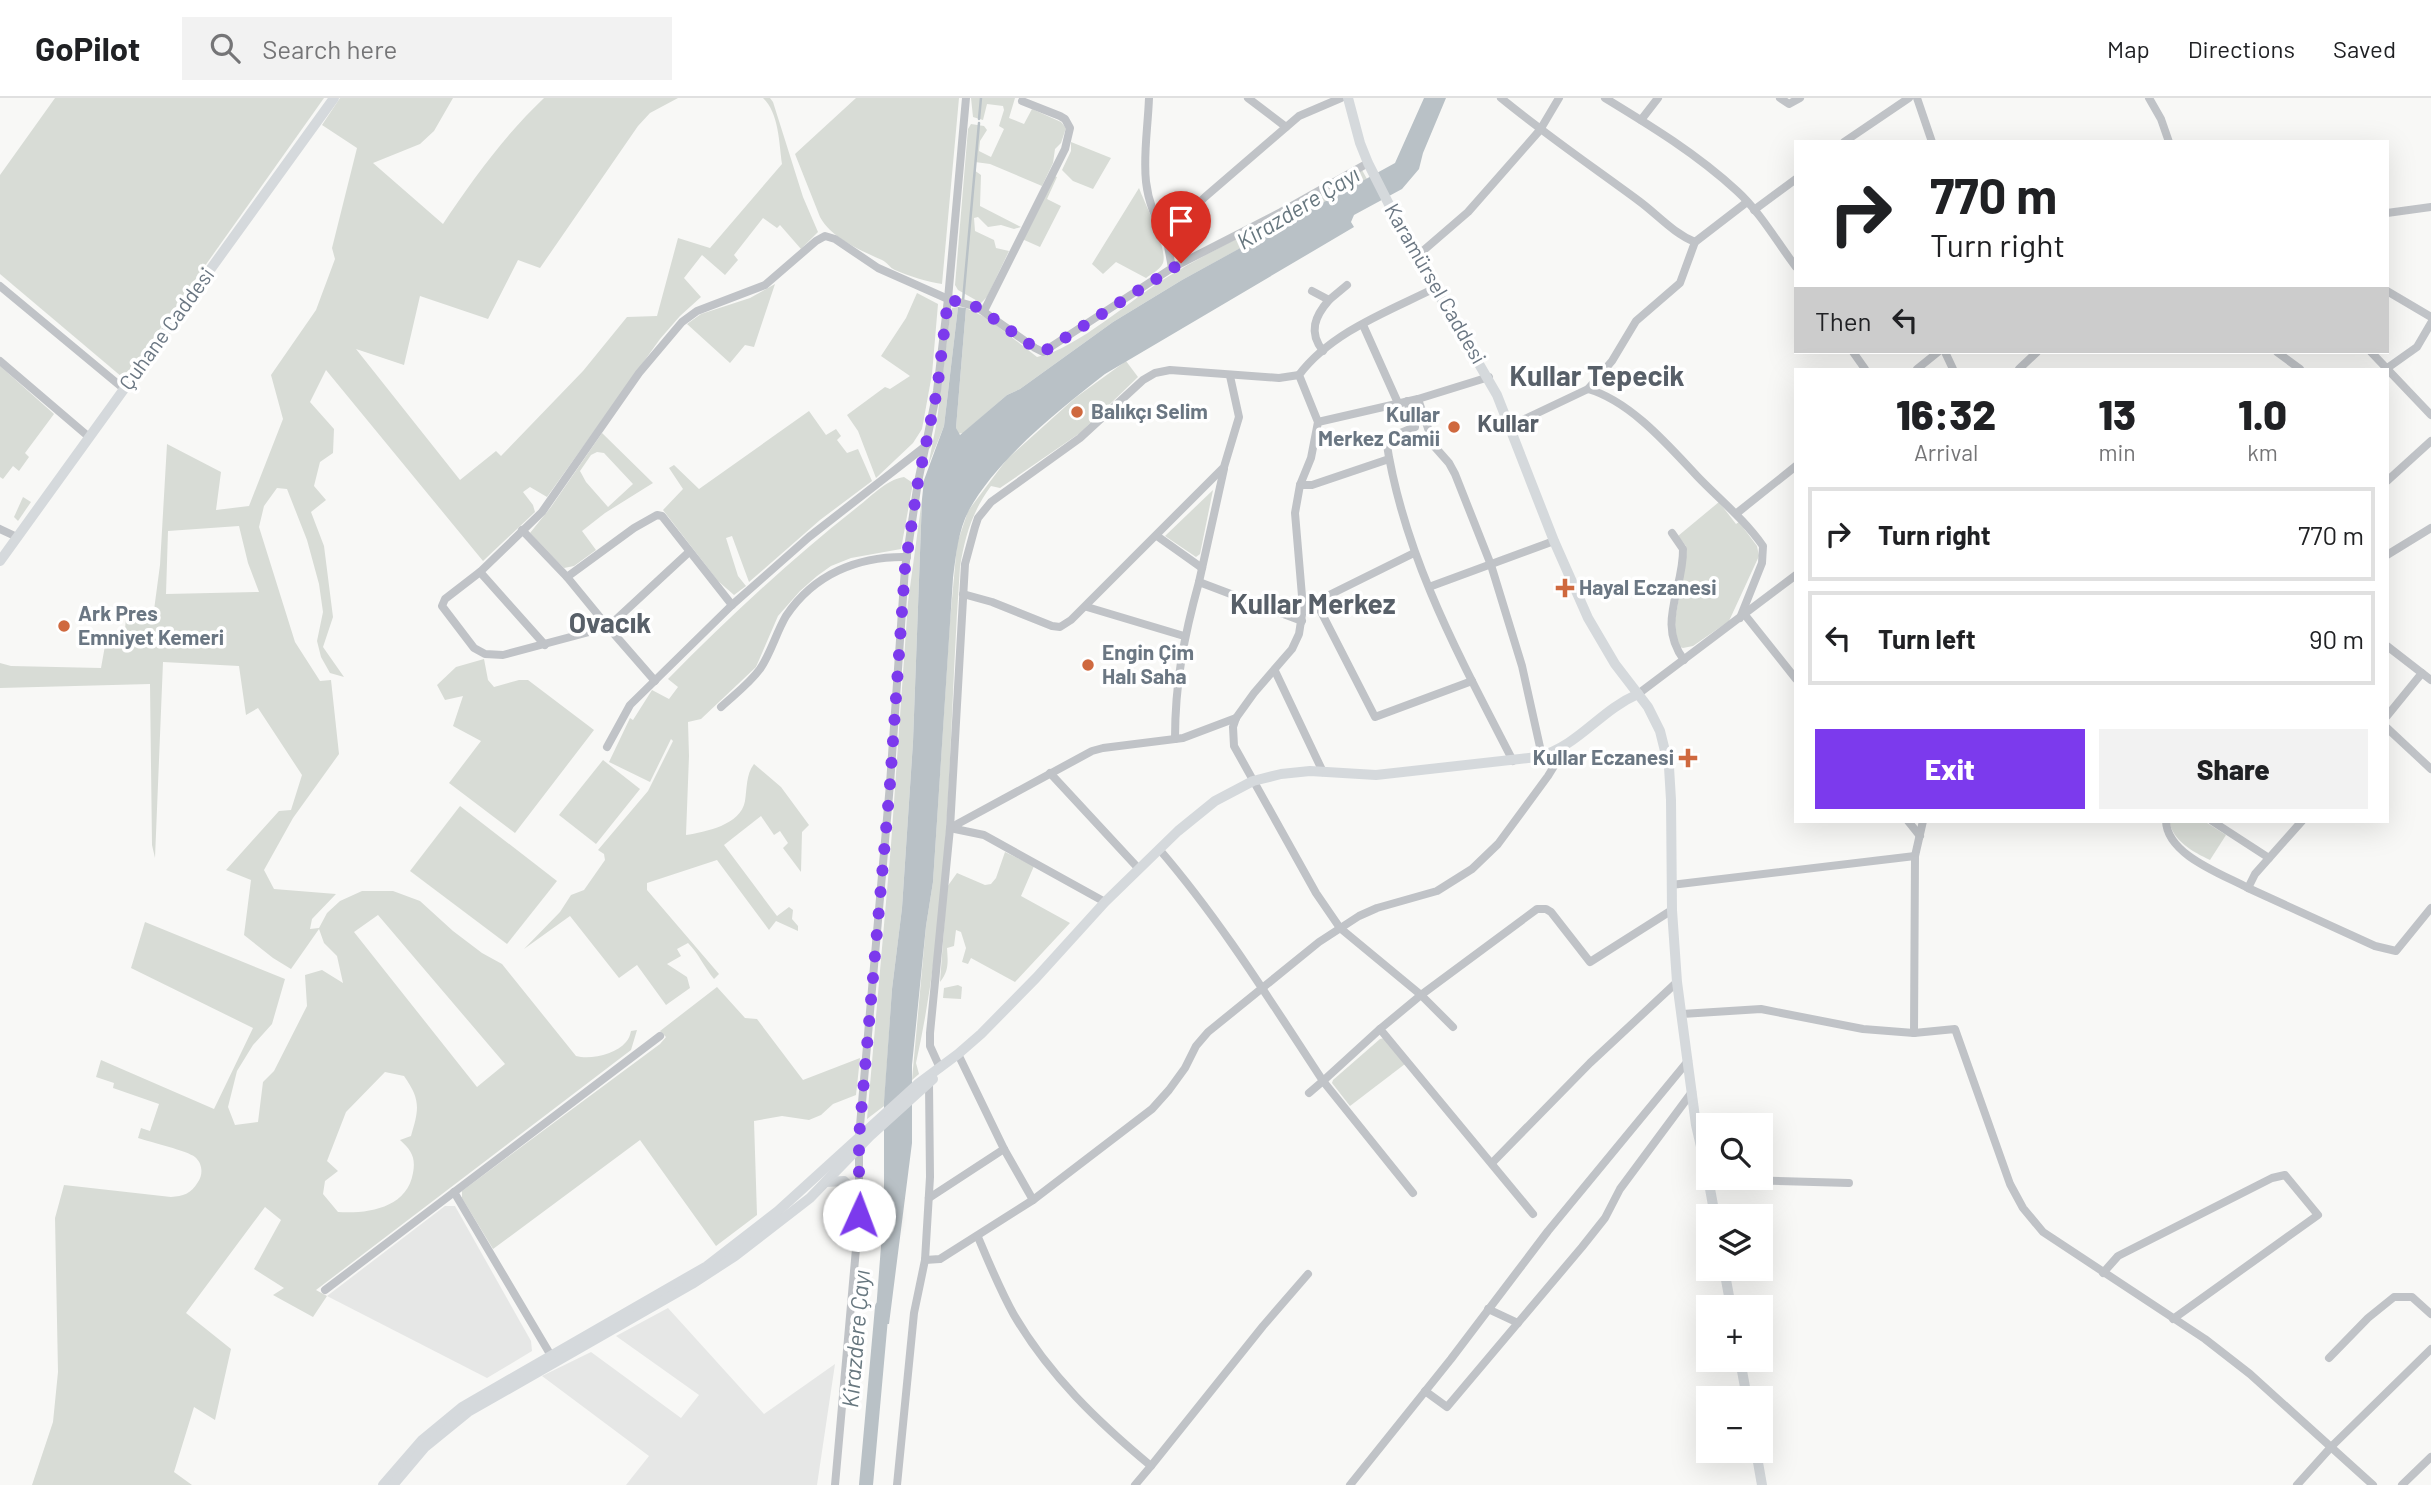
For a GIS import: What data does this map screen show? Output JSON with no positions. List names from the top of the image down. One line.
{"streets":{"main road":["Karamürsel Caddesi","Çuhane Caddesi"]},"districts":["Kullar Tepecik","Kullar","Kullar Merkez","Ovacık"],"water":["Kirazdere Çayı"],"places":{"other":["Balıkçı Selim","Kullar Merkez Camii","Ark Pres Emniyet Kemeri","Engin Çim Halı Saha"],"health":["Hayal Eczanesi","Kullar Eczanesi"]},"page":{"header":"GoPilot","search":"Search here","nav":["Map","Directions","Saved"],"turn":["770 m","Turn right"],"then":"Then","eta":["16:32","Arrival","13","min","1.0","km"],"list":[{"name":"Turn right","value":"770 m"},{"name":"Turn left","value":"90 m"}],"buttons":["Exit","Share"],"map_buttons":["+","−"]}}
